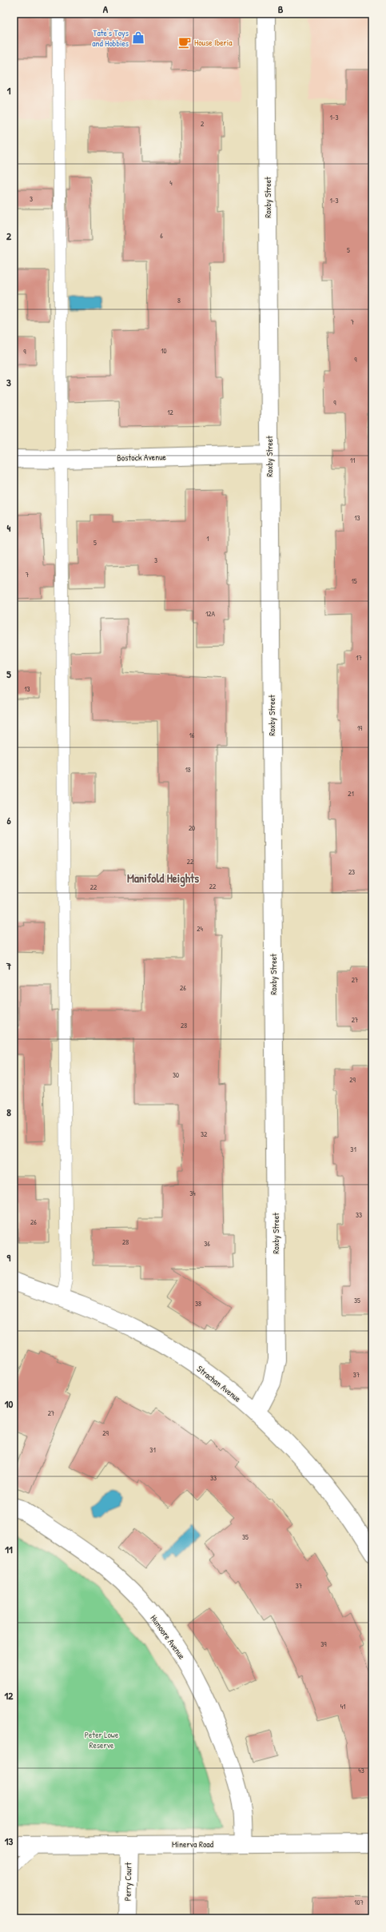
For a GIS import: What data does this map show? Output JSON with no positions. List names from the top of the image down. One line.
{"streets":{"street":["Roxby Street","Bostock Avenue","Strachan Avenue","Humoore Avenue","Minerva Road","Perry Court"]},"crossings":[["Roxby Street","Bostock Avenue"],["Roxby Street","Strachan Avenue"],["Humoore Avenue","Minerva Road"],["Minerva Road","Perry Court"]],"districts":["Manifold Heights"],"parks":["Peter Lowe Reserve"],"places":{"shop":["Tate's Toys and Hobbies"],"cafe":["House Iberia"]},"house_numbers":["1-3","2","4","3","1-3","6","5","8","7","10","9","9","9","12","11","13","1","5","3","7","15","12A","17","13","19","16","18","21","20","22","23","22","22","24","27","26","27","28","30","29","32","31","34","33","26","28","36","35","38","37","27","29","31","33","35","37","39","41","43","107"],"grid":{"columns":["A","B"],"rows":["1","2","3","4","5","6","7","8","9","10","11","12","13"]}}
